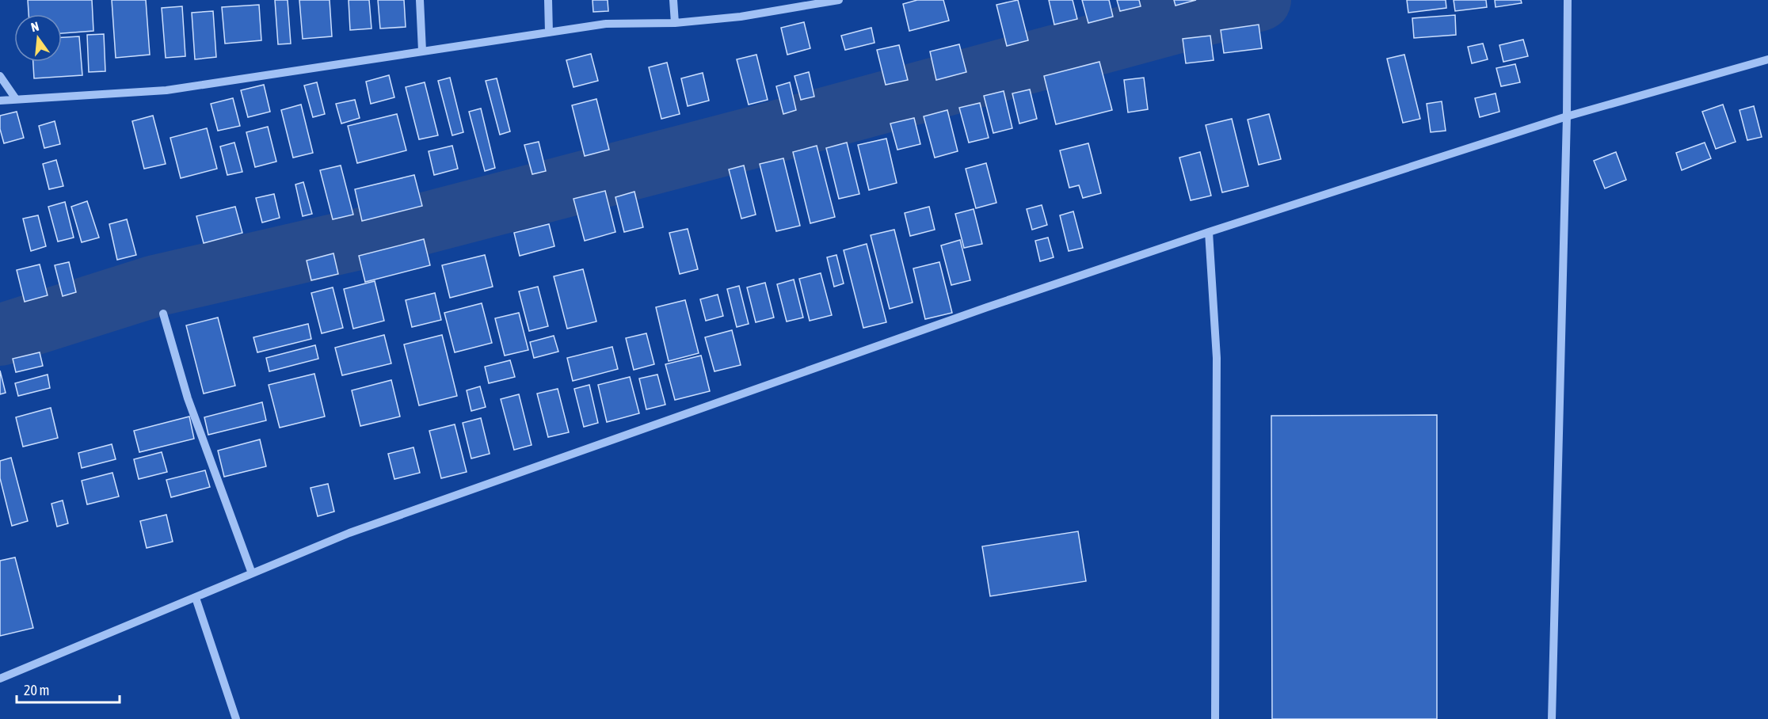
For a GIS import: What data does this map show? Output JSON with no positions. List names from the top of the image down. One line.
{"scale_bar":"20 m","north":"top"}
